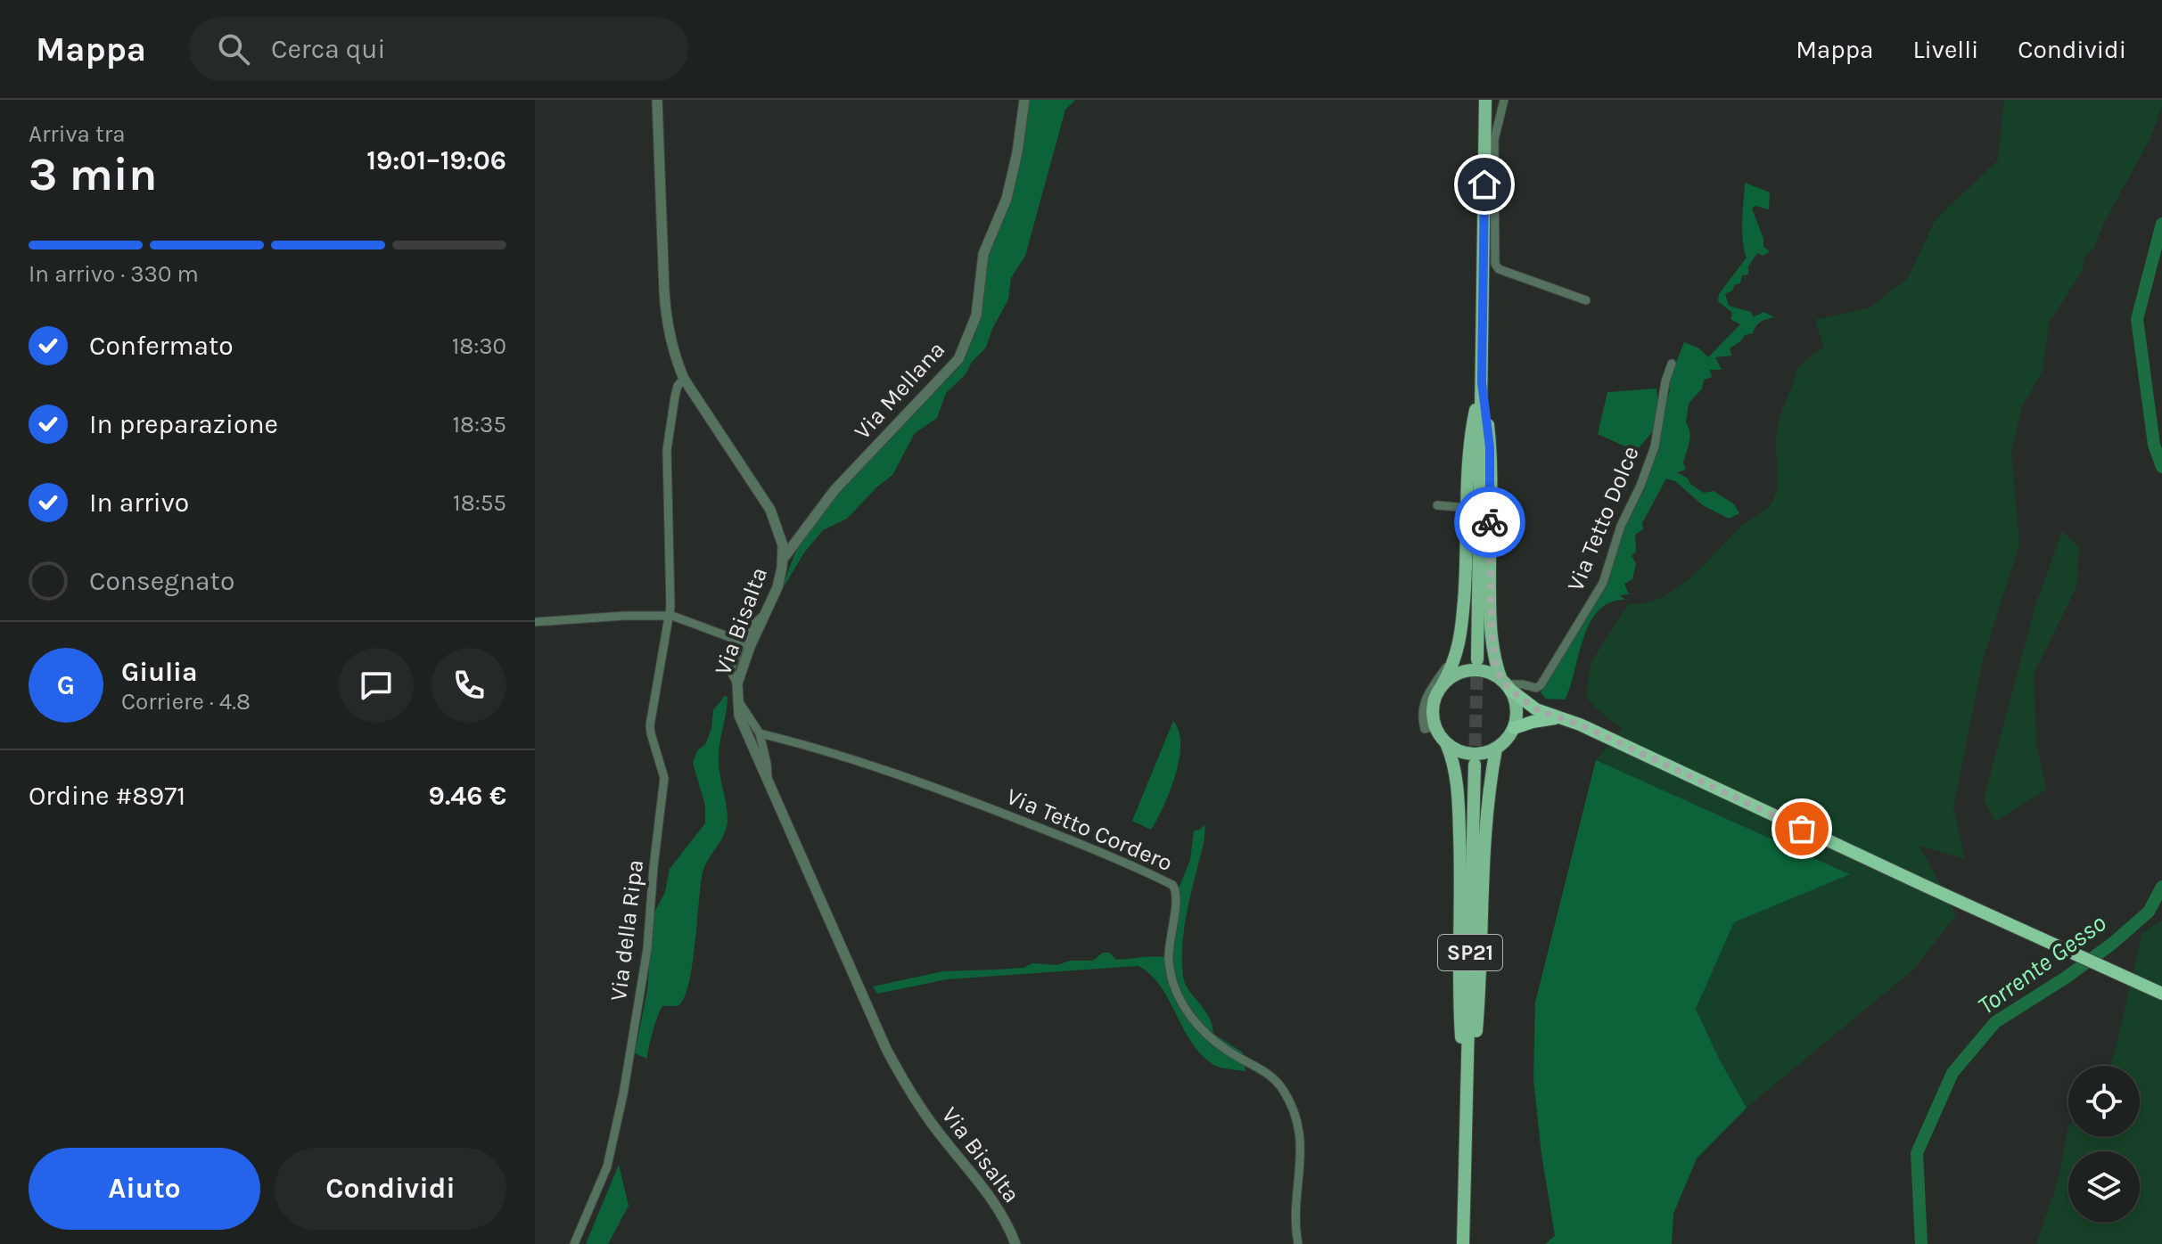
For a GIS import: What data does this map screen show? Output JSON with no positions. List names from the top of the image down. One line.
{"streets":{"main road":["SP21"],"street":["Via Mellana","Via Tetto Dolce","Via Bisalta","Via Tetto Cordero","Via della Ripa"]},"crossings":[["Via Mellana","Via Bisalta"],["Via Bisalta","Via della Ripa"]],"water":["Torrente Gesso"],"page":{"header":"Mappa","search":"Cerca qui","nav":["Mappa","Livelli","Condividi"],"heading":["3 min","Arriva tra","19:01–19:06"],"panel":["Giulia","Corriere · 4.8","Ordine #8971","9.46 €"],"bar":"In arrivo · 330 m","list":[["Confermato","18:30"],["In preparazione","18:35"],["In arrivo","18:55"],"Consegnato"],"round":"G","buttons":["Aiuto","Condividi"]}}
